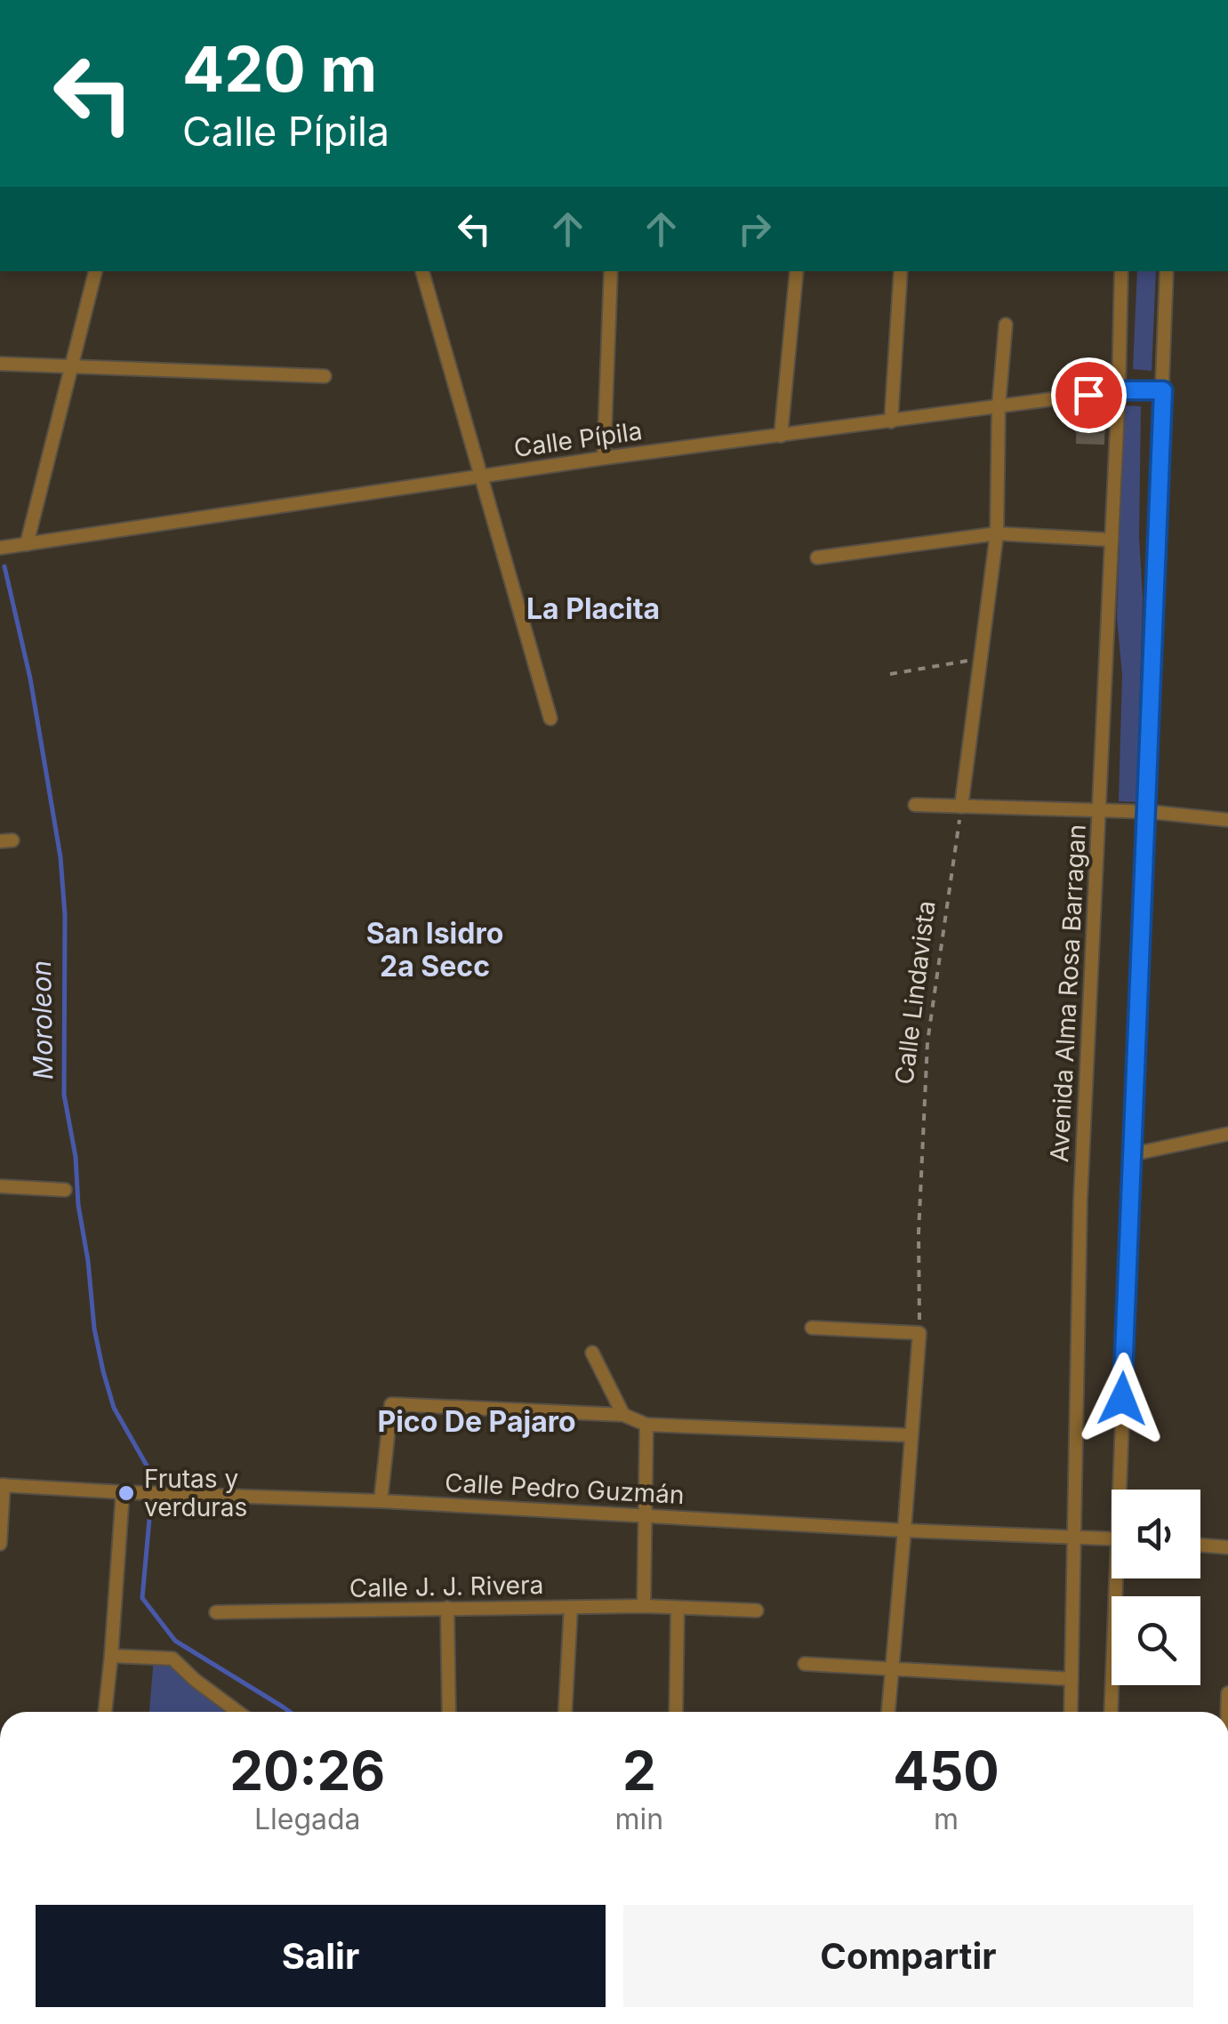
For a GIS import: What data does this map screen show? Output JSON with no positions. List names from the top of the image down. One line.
{"streets":{"street":["Calle Pípila","Avenida Alma Rosa Barragan","Calle Pedro Guzmán","Calle J. J. Rivera"],"path":["Calle Lindavista"]},"crossings":[["Calle Pípila","Avenida Alma Rosa Barragan"],["Avenida Alma Rosa Barragan","Calle Pedro Guzmán"]],"districts":["La Placita","San Isidro 2a Secc","Pico De Pajaro"],"water":["Moroleon"],"places":["Frutas y verduras"],"page":{"turn":["420 m","Calle Pípila"],"eta":["20:26","Llegada","2","min","450","m"],"buttons":["Salir","Compartir"]}}
